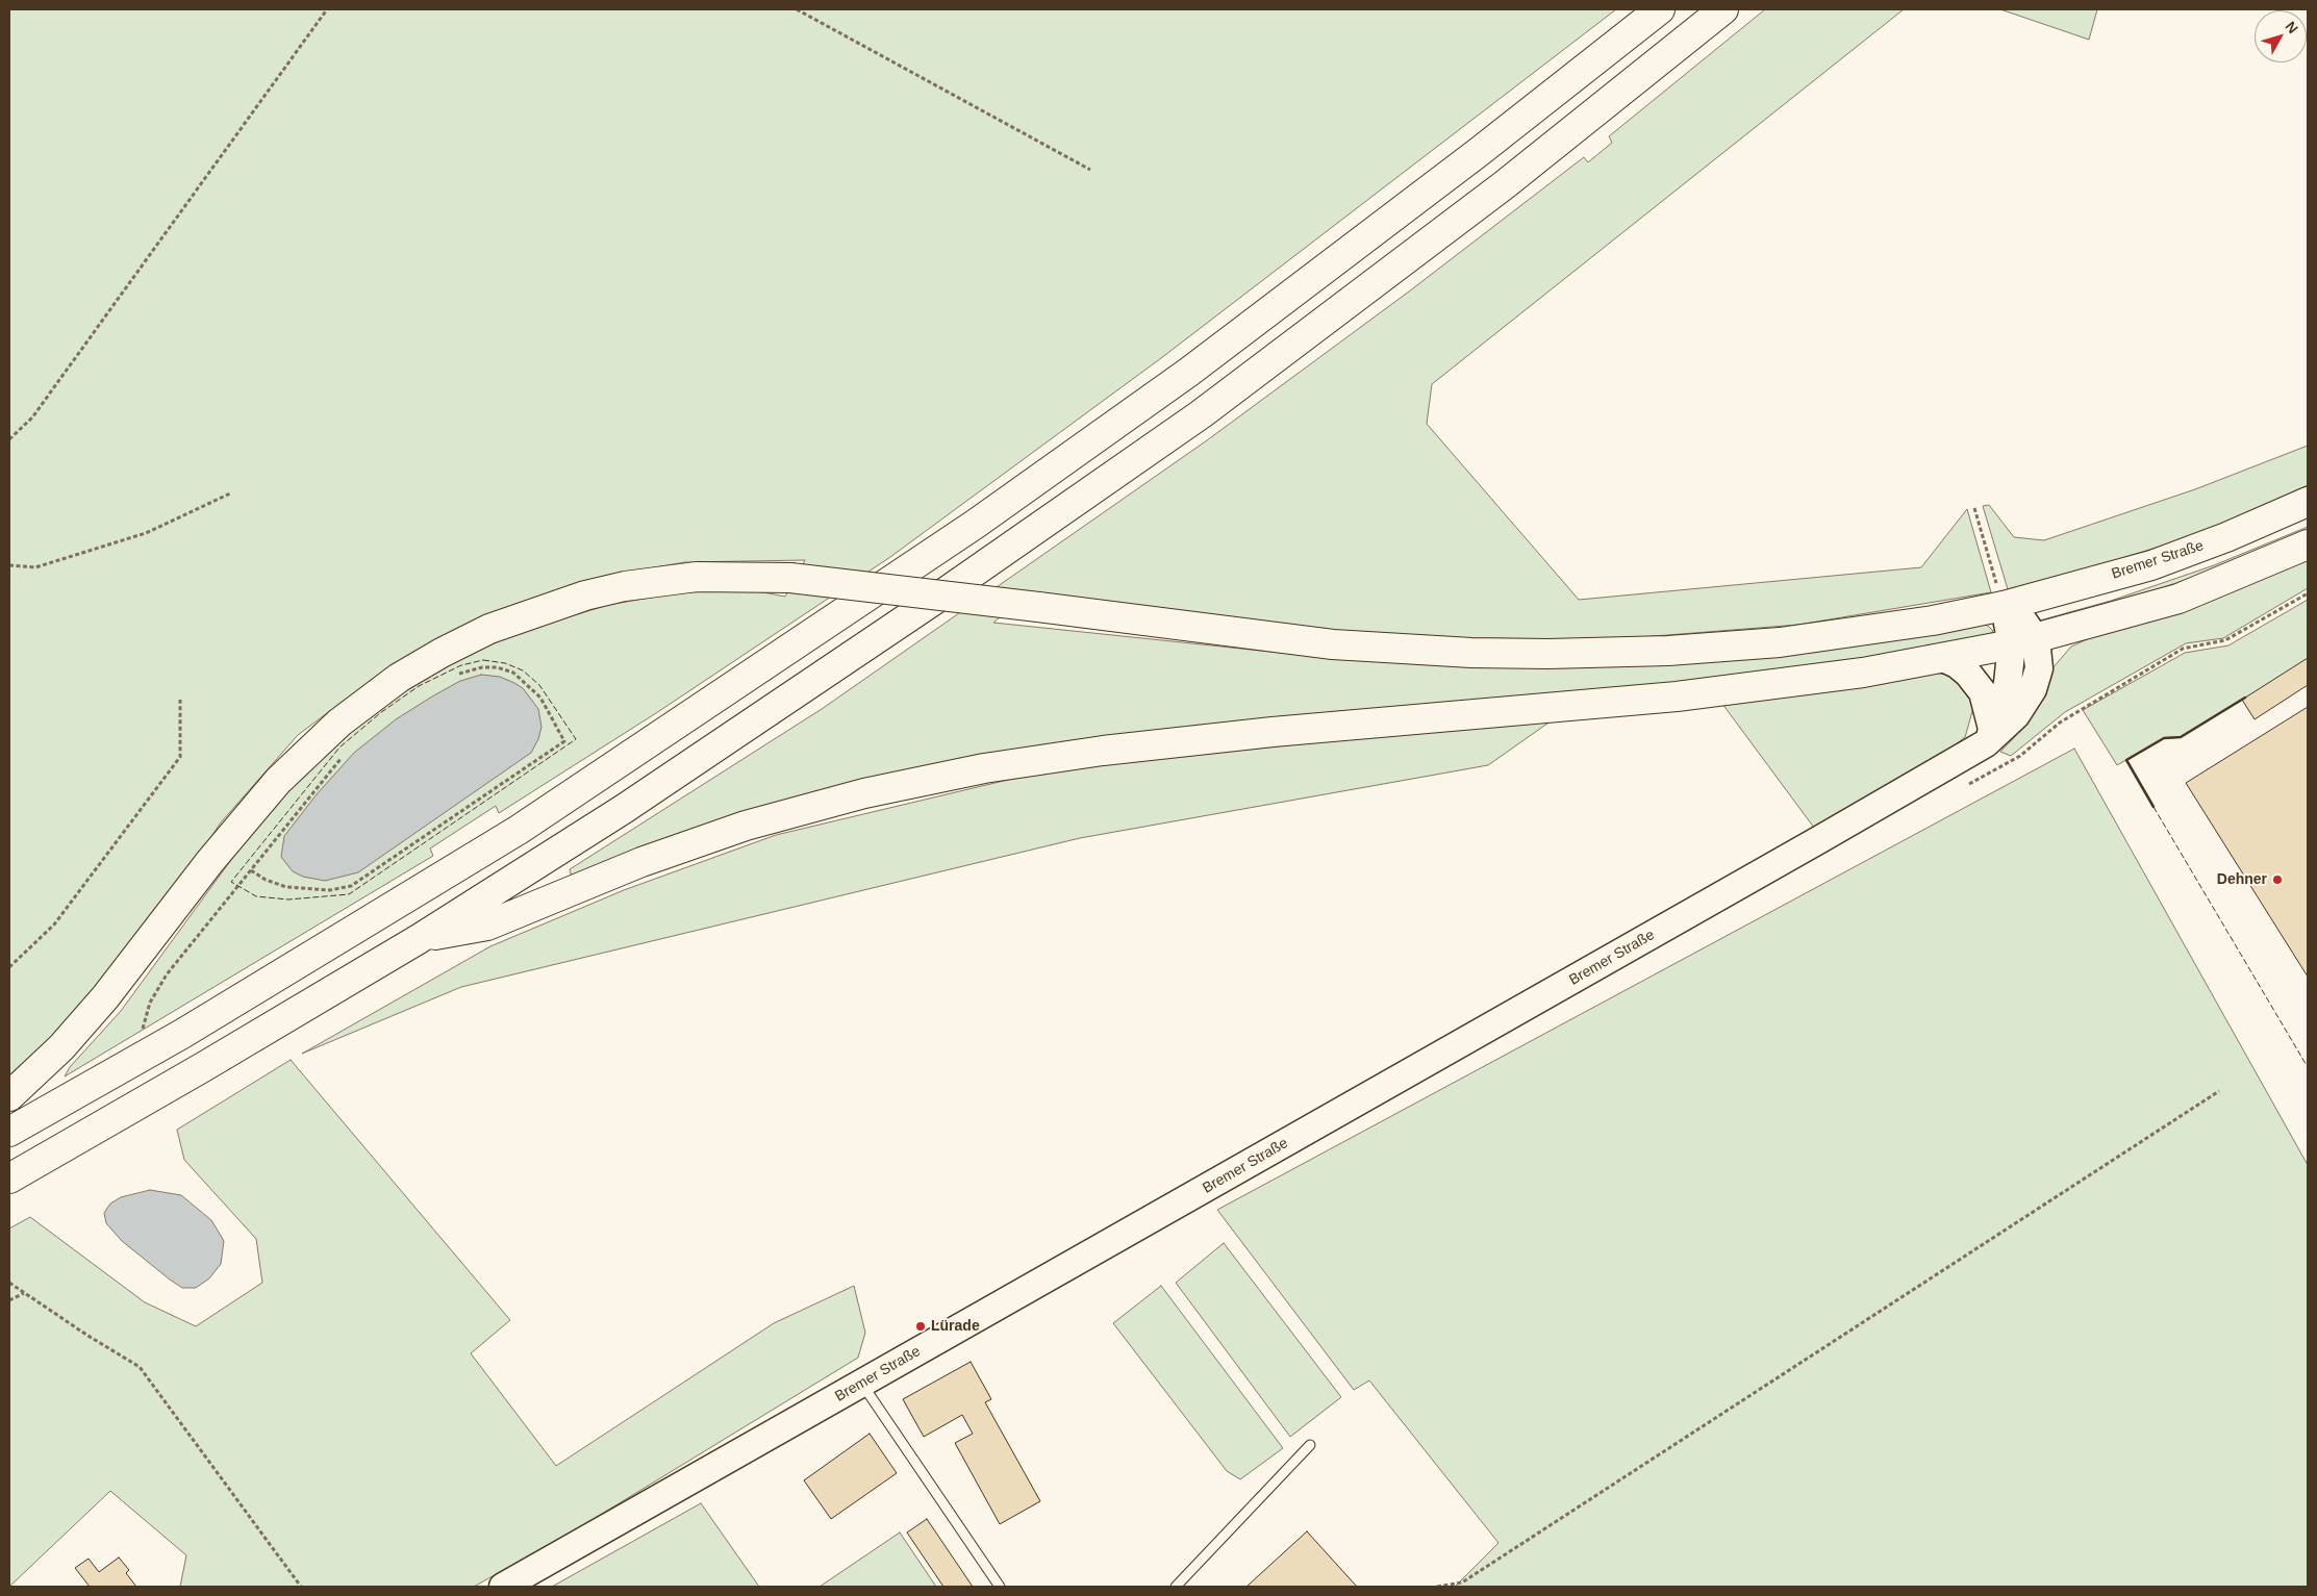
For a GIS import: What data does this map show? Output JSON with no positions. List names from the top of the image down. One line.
{"streets":{"main road":["Bremer Straße"]},"places":["Dehner","Lürade"],"north":"top right"}
